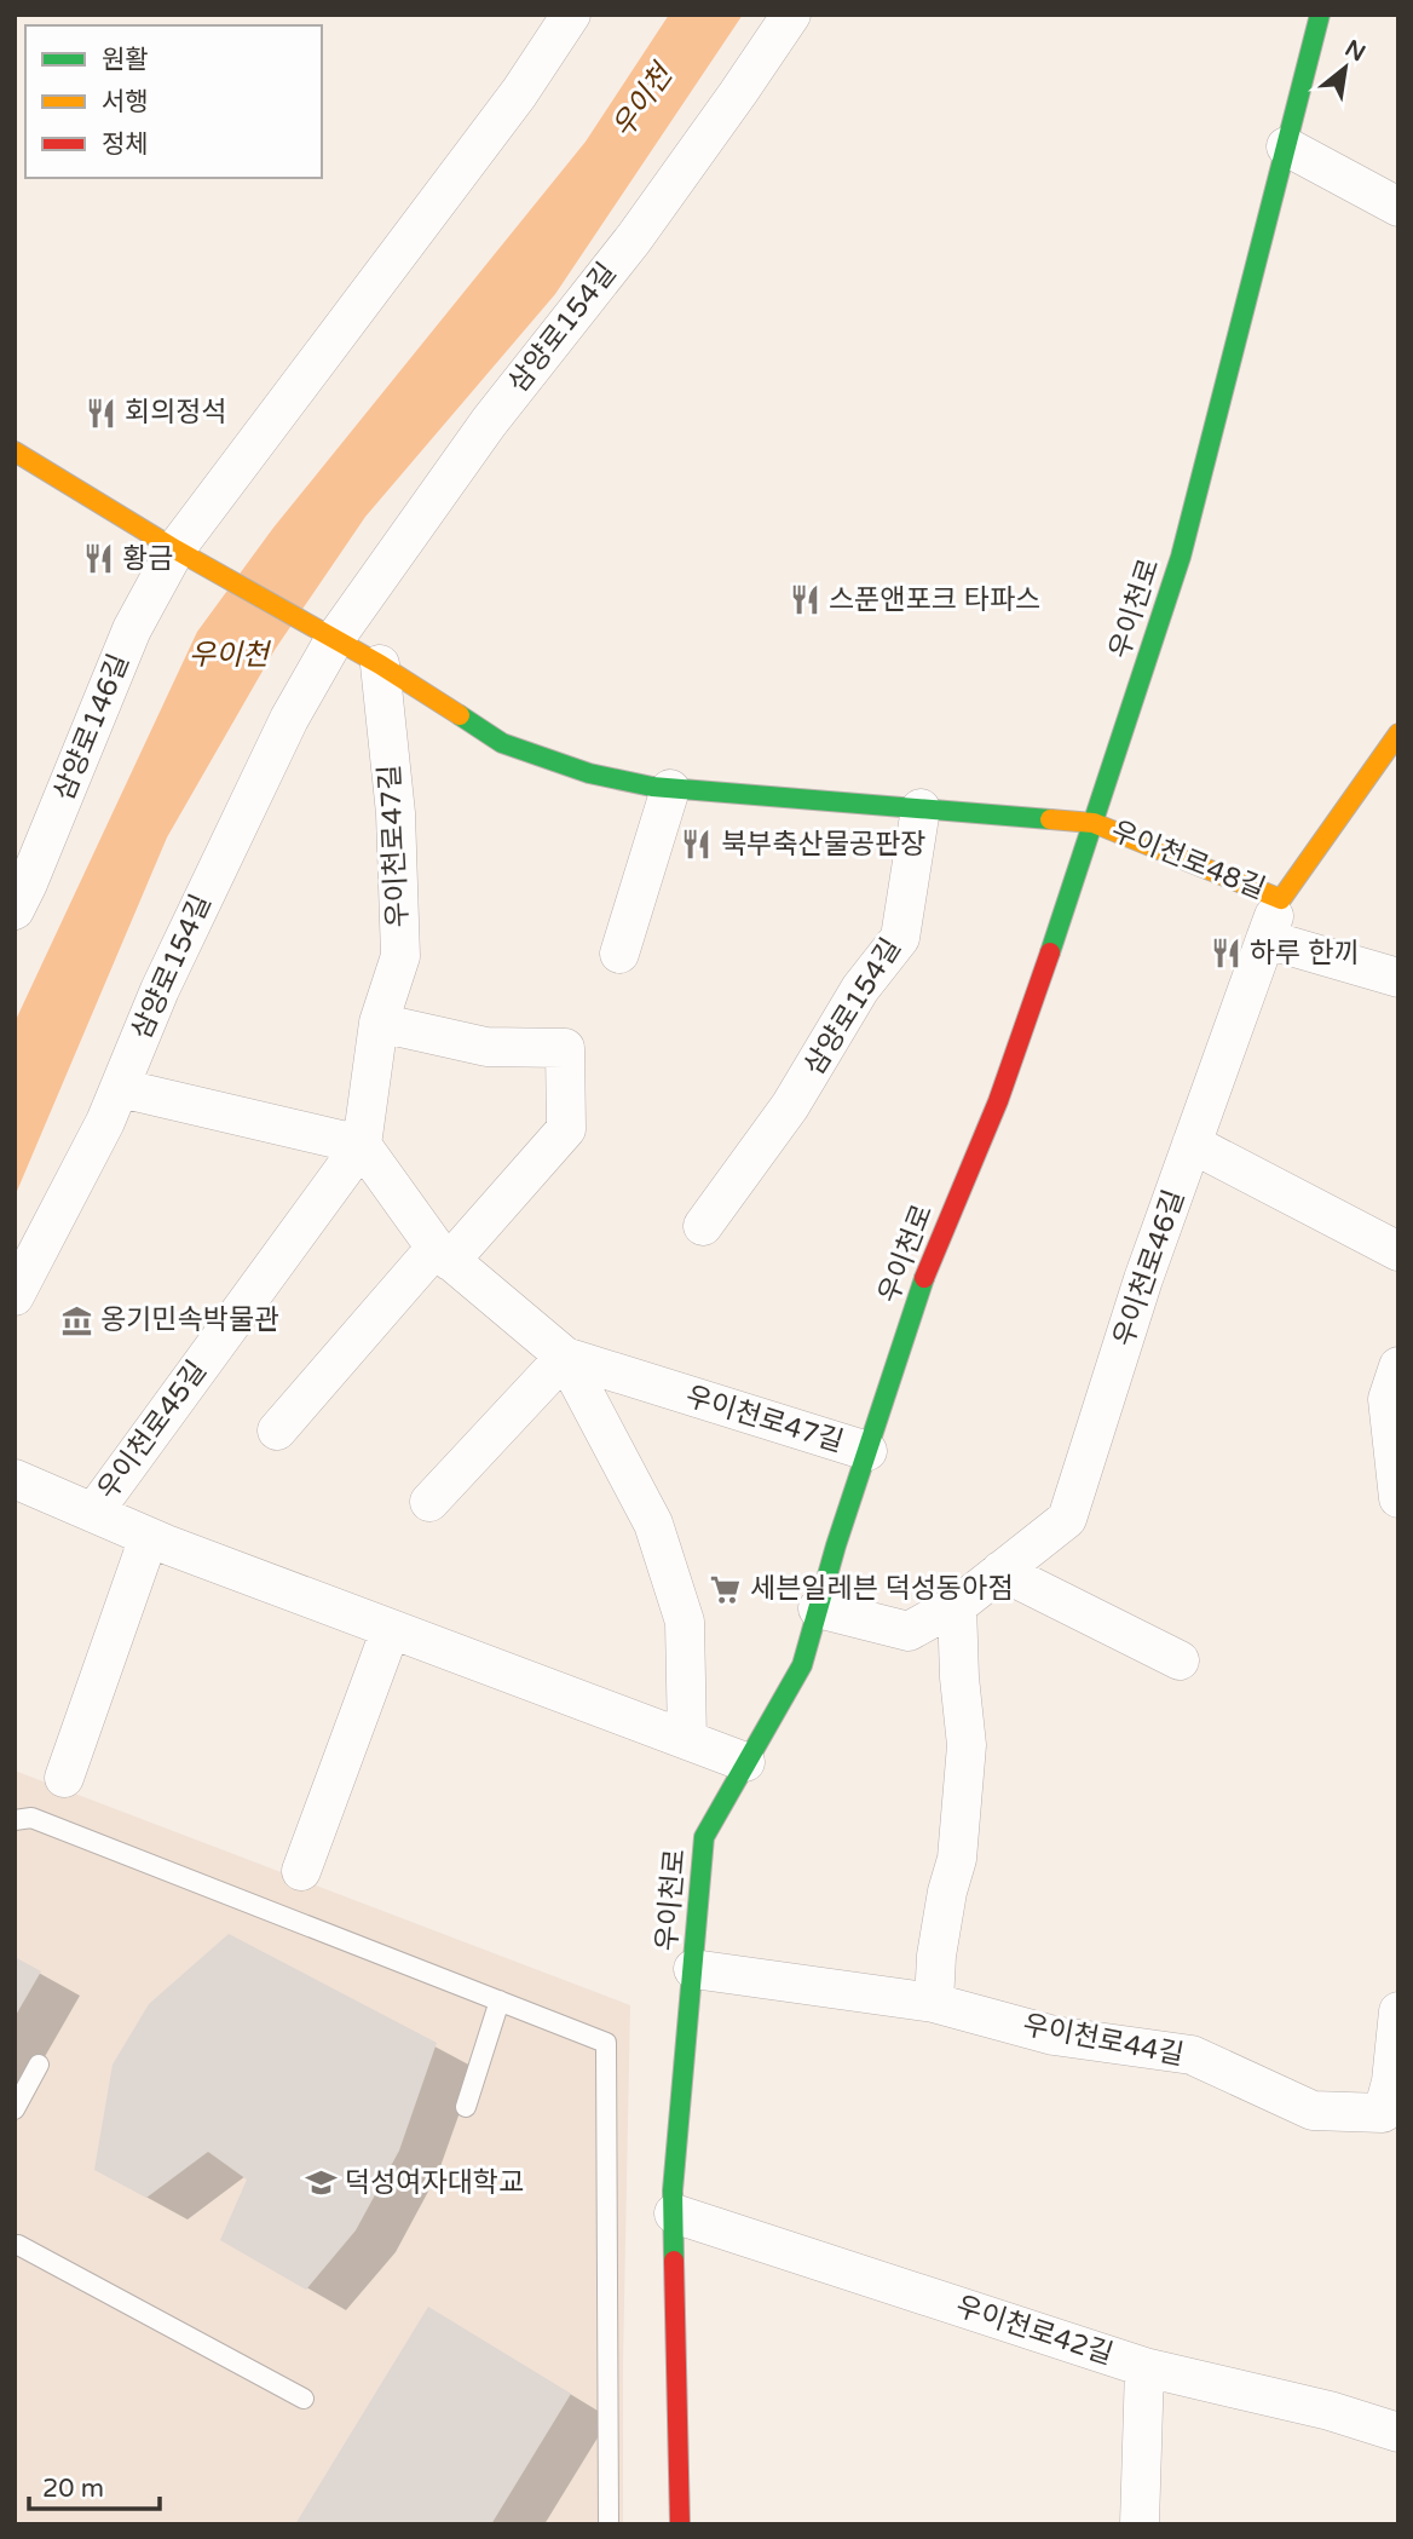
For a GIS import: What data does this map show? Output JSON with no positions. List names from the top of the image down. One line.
{"streets":{"street":["삼양로154길","우이천로","삼양로146길","우이천로47길","우이천로48길","우이천로46길","우이천로45길","우이천로44길","우이천로42길"]},"crossings":[["우이천로","우이천로47길"],["우이천로","우이천로48길"],["우이천로","우이천로46길"],["우이천로","우이천로45길"],["우이천로","우이천로44길"],["우이천로","우이천로42길"],["우이천로47길","우이천로45길"],["우이천로48길","우이천로46길"]],"water":["우이천"],"places":{"restaurant":["회의정석","황금","스푼앤포크 타파스","북부축산물공판장","하루 한끼"],"museum":["옹기민속박물관"],"supermarket":["세븐일레븐 덕성동아점"],"school or university":["덕성여자대학교"]},"legend":["원활","서행","정체"],"scale_bar":"20 m","north":"top right"}
